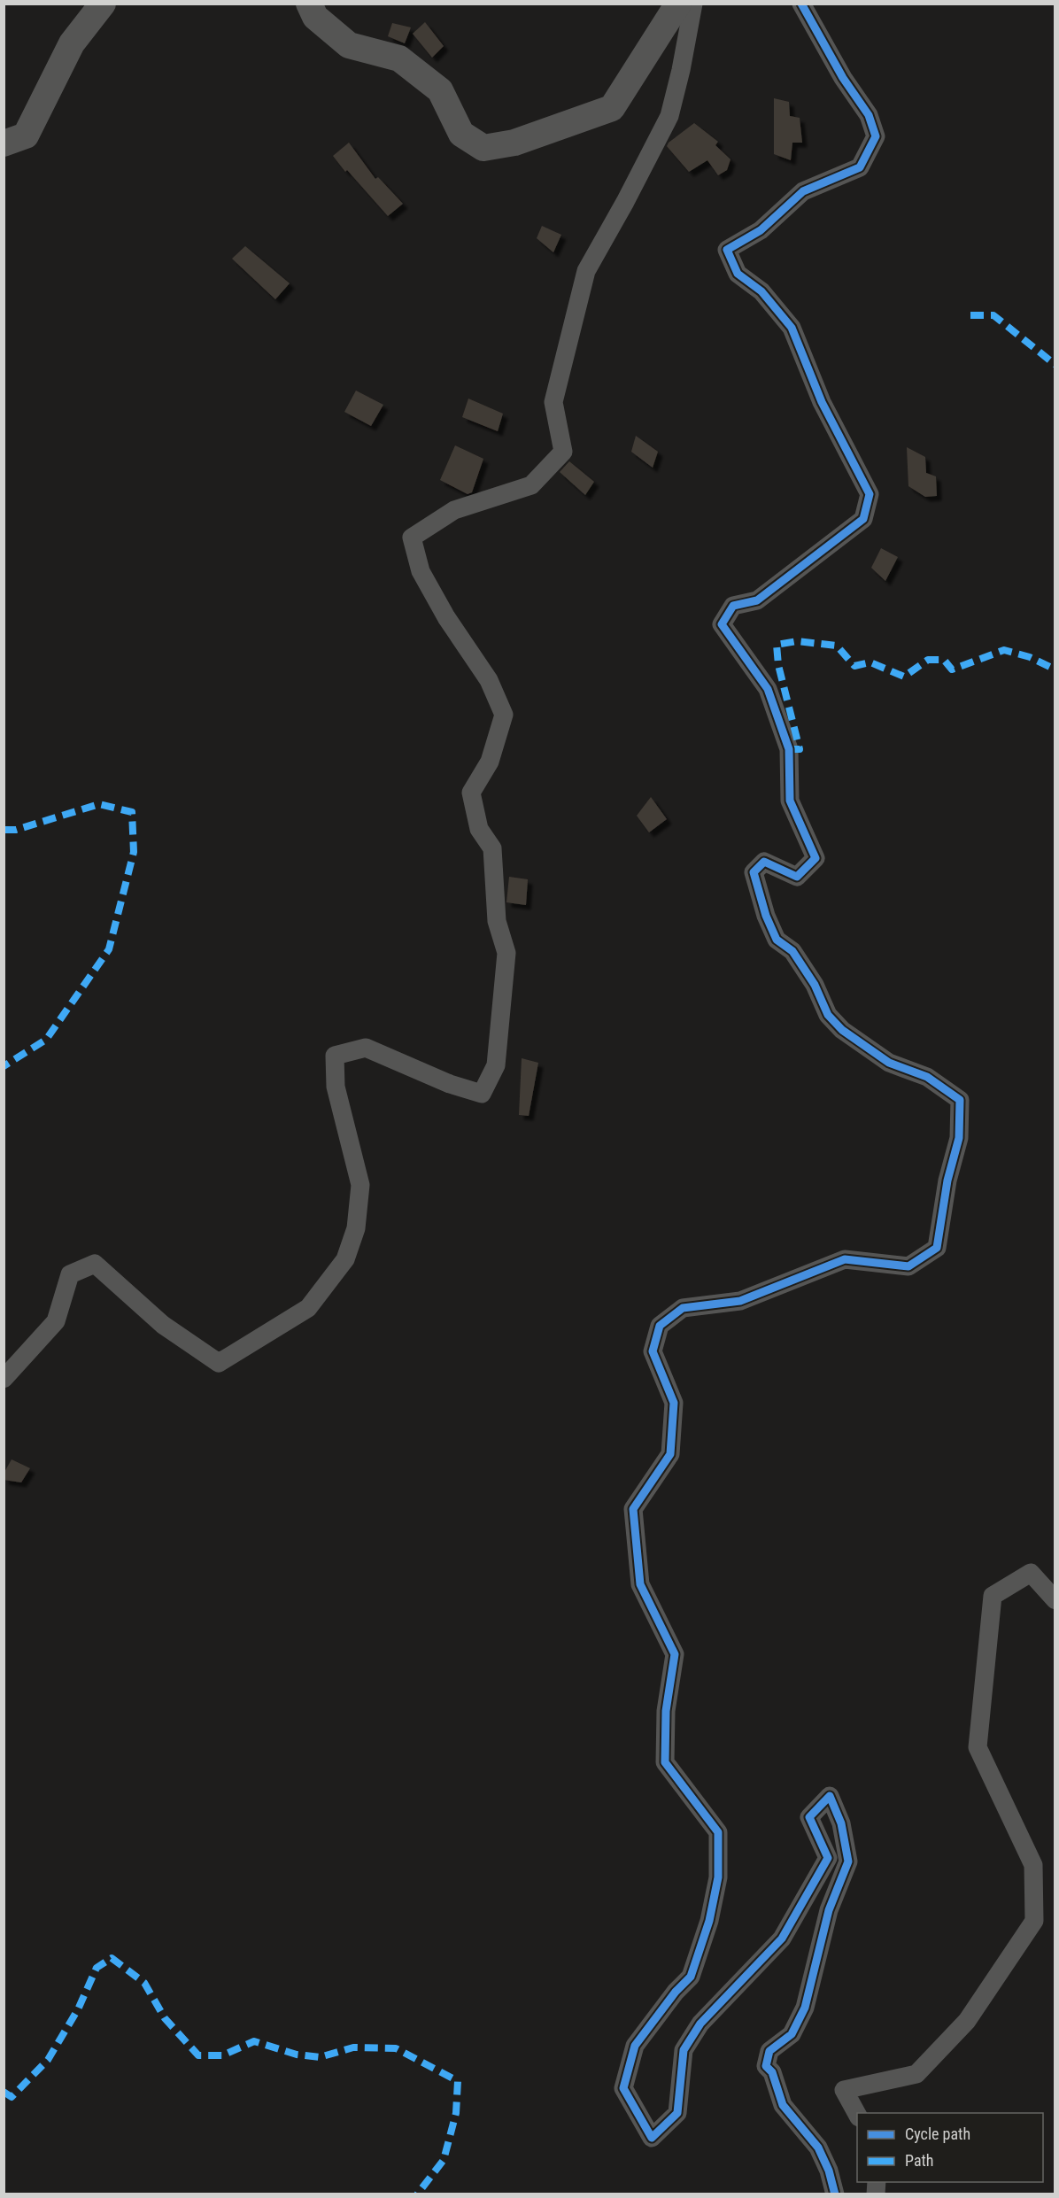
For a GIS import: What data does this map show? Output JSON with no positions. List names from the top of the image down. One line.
{"legend":["Cycle path","Path"]}
